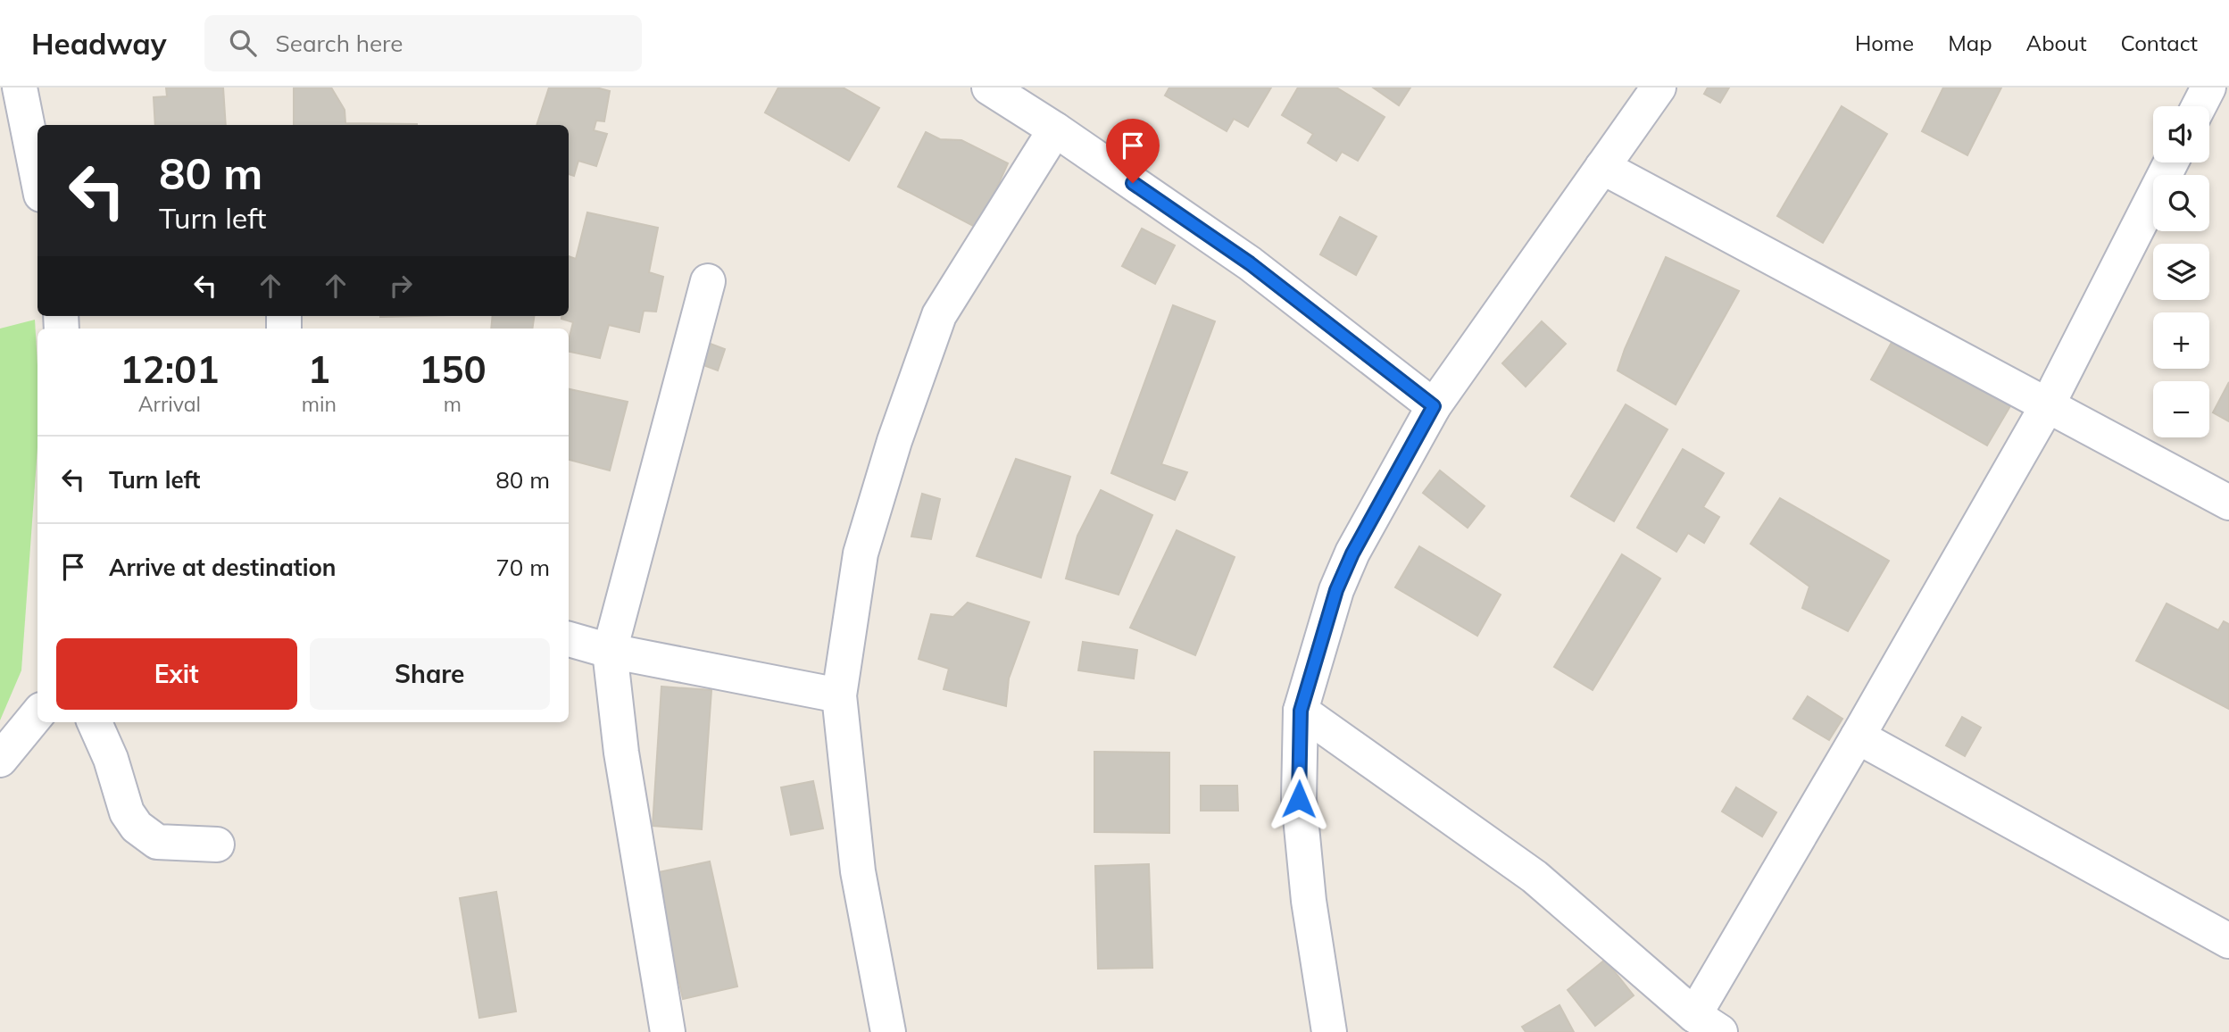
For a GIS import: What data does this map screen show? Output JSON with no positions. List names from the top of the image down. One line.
{"page":{"header":"Headway","search":"Search here","nav":["Home","Map","About","Contact"],"map_buttons":["+","−"],"turn":["80 m","Turn left"],"eta":["12:01","Arrival","1","min","150","m"],"list":[{"name":"Turn left","value":"80 m"},{"name":"Arrive at destination","value":"70 m"}],"buttons":["Exit","Share"]}}
